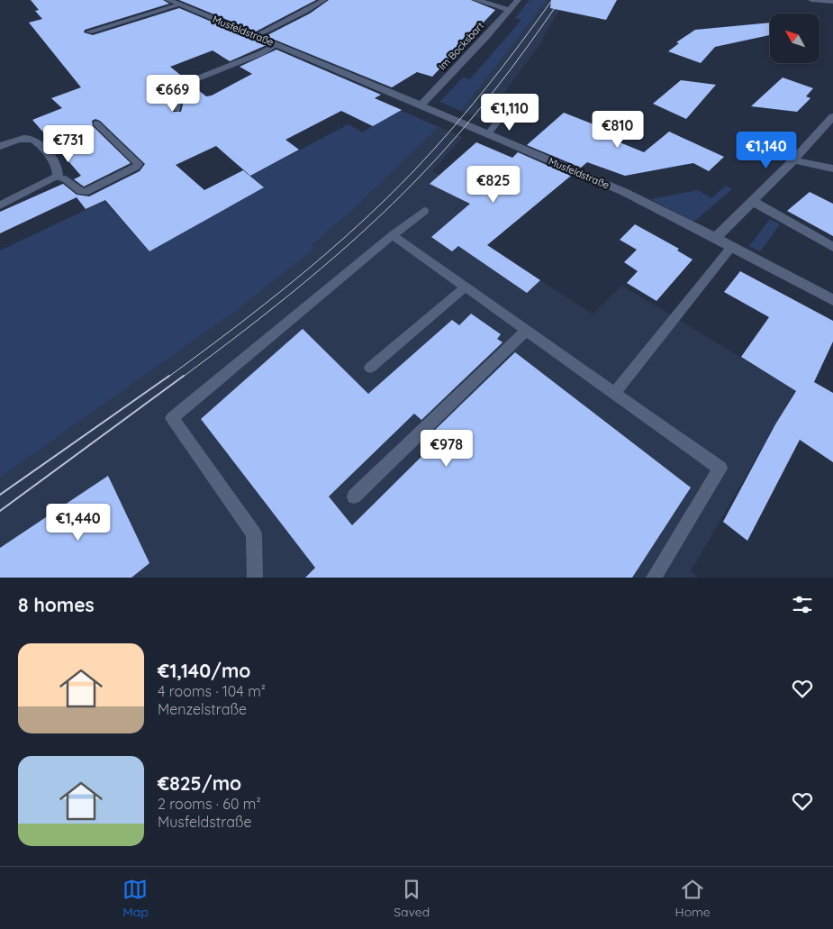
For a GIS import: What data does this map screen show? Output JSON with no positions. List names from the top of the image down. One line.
{"streets":{"street":["Musfeldstraße","Im Bocksbart"]},"crossings":[["Musfeldstraße","Im Bocksbart"]],"north":"top left","page":{"price":["€669","€1,110","€810","€731","€1,140","€825","€978","€1,440"],"heading":"8 homes","list":[{"name":"€1,140/mo","note":"4 rooms · 104 m² · Menzelstraße"},{"name":"€825/mo","note":"2 rooms · 60 m² · Musfeldstraße"}],"tabs":["Map","Saved","Home"]}}
